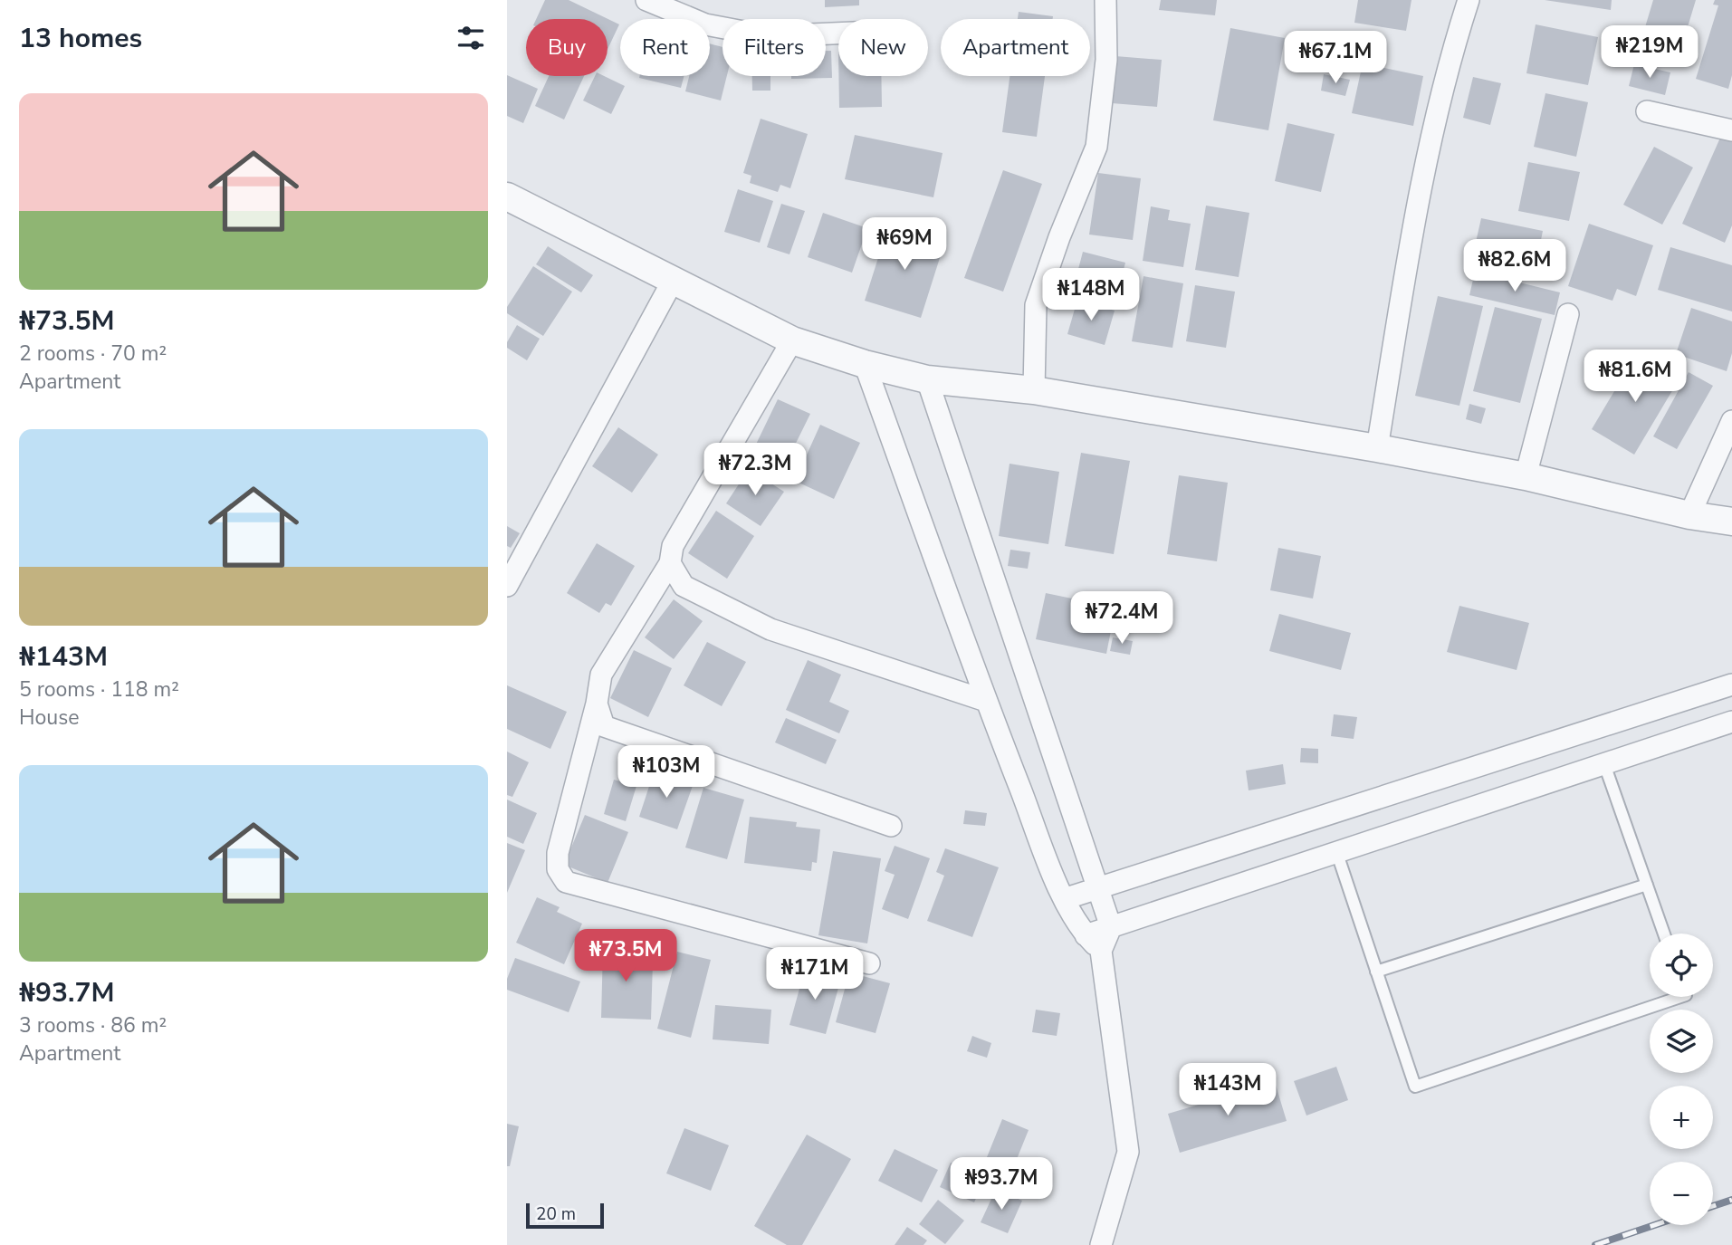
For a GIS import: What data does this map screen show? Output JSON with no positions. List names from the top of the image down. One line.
{"scale_bar":"20 m","page":{"heading":"13 homes","chip":["Buy","Rent","Filters","New","Apartment"],"price":["₦219M","₦67.1M","₦69M","₦82.6M","₦148M","₦81.6M","₦72.3M","₦72.4M","₦103M","₦73.5M","₦171M","₦143M","₦93.7M"],"list":[{"name":"₦73.5M","note":"2 rooms · 70 m² · Apartment"},{"name":"₦143M","note":"5 rooms · 118 m² · House"},{"name":"₦93.7M","note":"3 rooms · 86 m² · Apartment"}],"map_buttons":["+","−"],"scale":"20 m"}}
